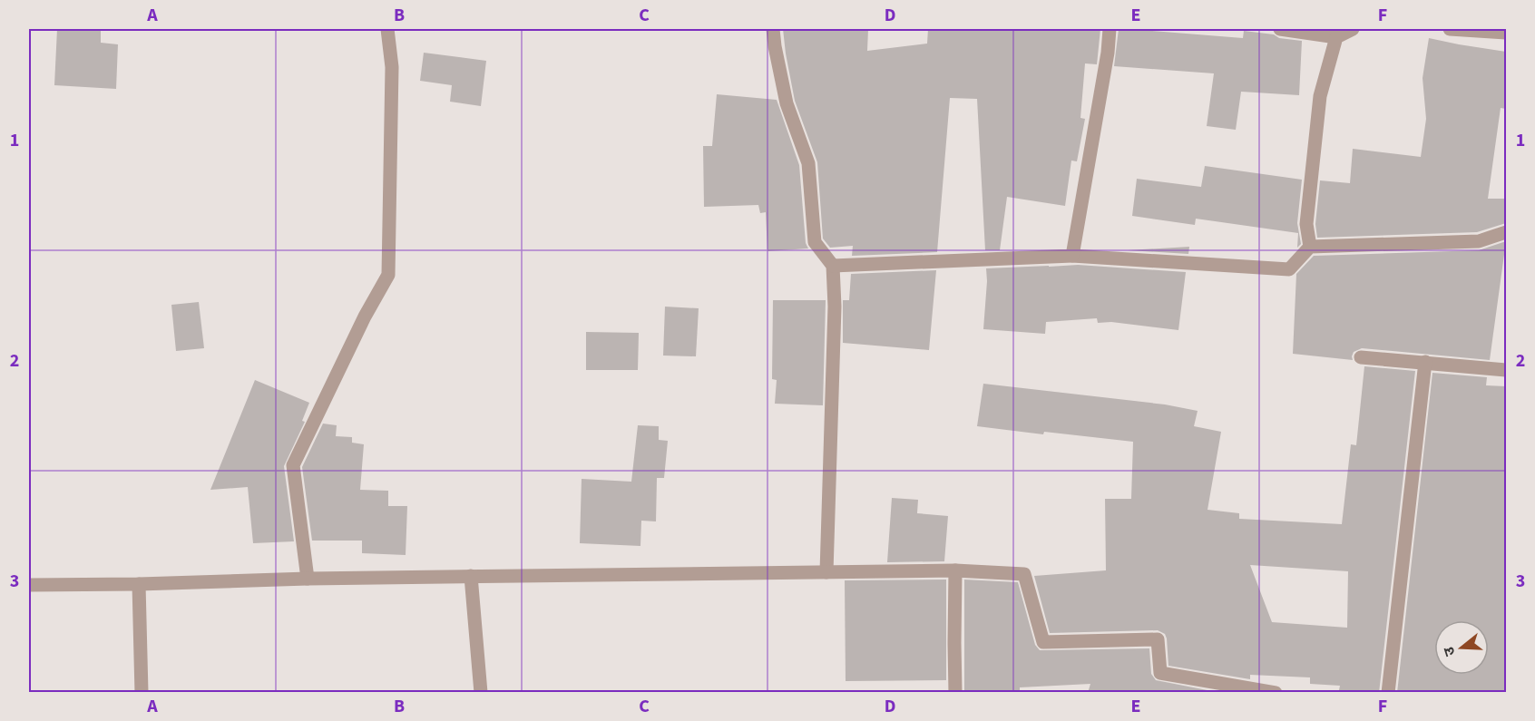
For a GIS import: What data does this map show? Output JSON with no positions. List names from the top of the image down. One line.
{"north":"left","grid":{"columns":["A","B","C","D","E","F"],"rows":["1","2","3"]}}
